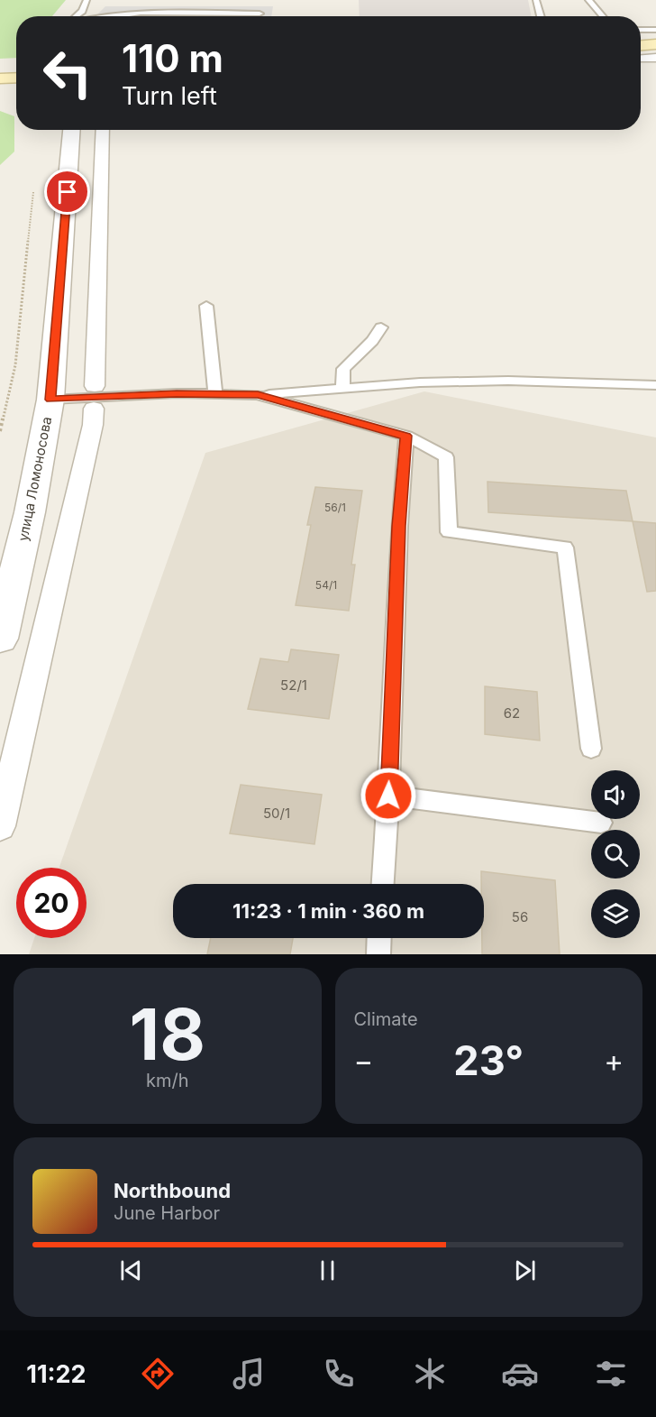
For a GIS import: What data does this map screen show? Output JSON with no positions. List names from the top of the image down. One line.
{"streets":{"street":["улица Ломоносова"]},"house_numbers":["56/1","54/1","52/1","62","50/1","56"],"page":{"turn":["110 m","Turn left"],"limit":"20","trip":"11:23 · 1 min · 360 m","tile":[["18","km/h"],"Climate"],"heat":["−","23°","+"],"song":["Northbound","June Harbor"],"tabs":"11:22"}}
